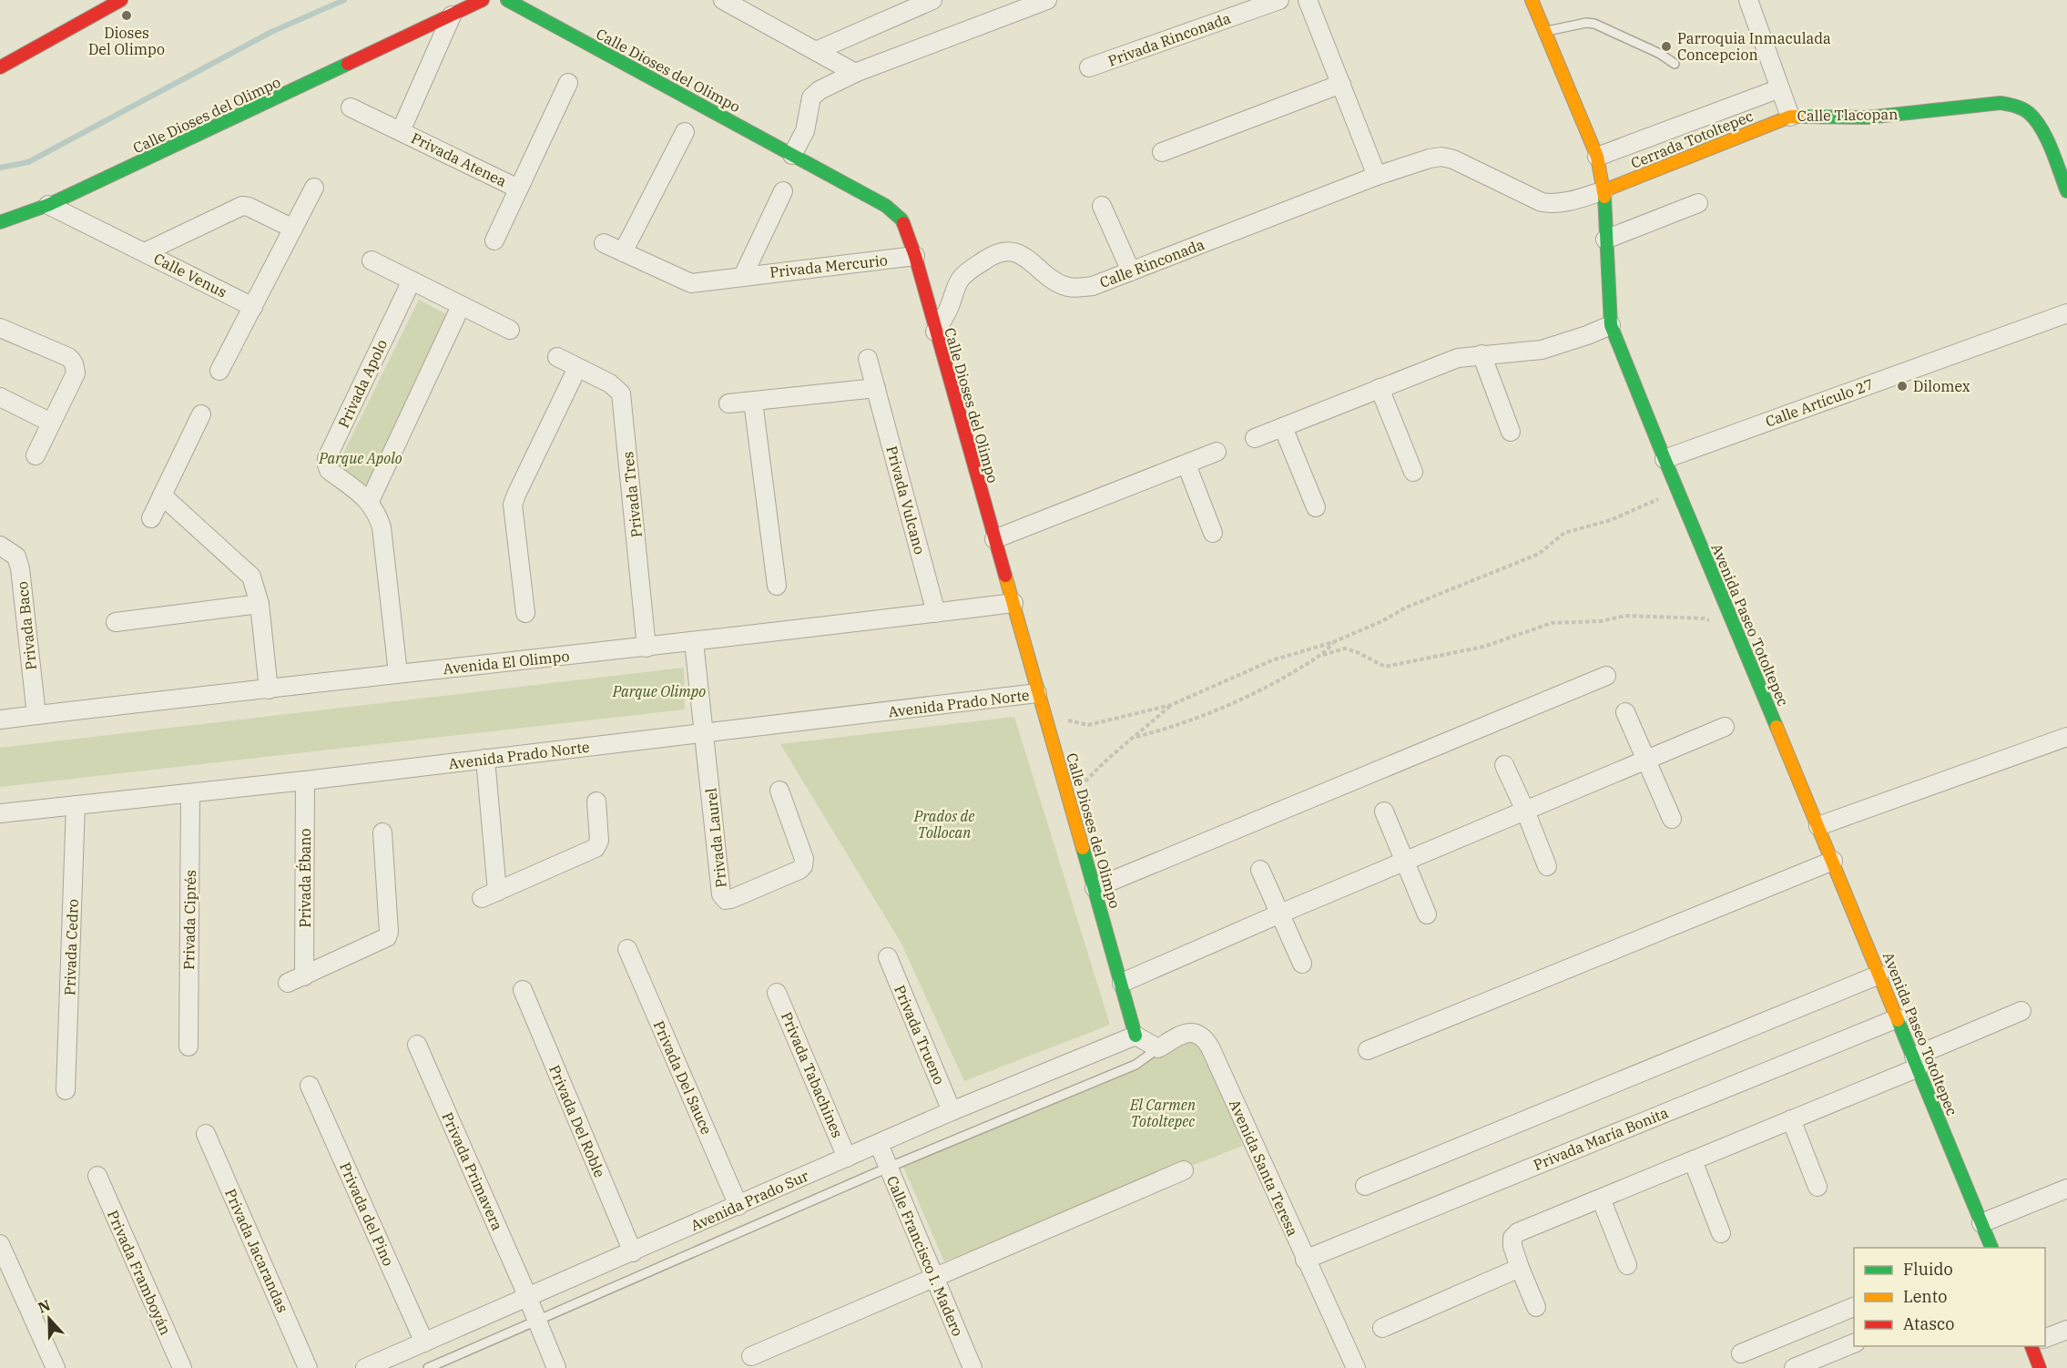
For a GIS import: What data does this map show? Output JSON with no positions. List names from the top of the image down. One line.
{"streets":{"main road":["Calle Dioses del Olimpo","Calle Tlacopan","Cerrada Totoltepec","Avenida Paseo Totoltepec"],"street":["Privada Rinconada","Privada Atenea","Calle Rinconada","Privada Mercurio","Calle Venus","Privada Apolo","Calle Artículo 27","Privada Tres","Privada Vulcano","Privada Baco","Avenida El Olimpo","Avenida Prado Norte","Privada Laurel","Privada Ébano","Privada Ciprés","Privada Cedro","Privada Trueno","Privada Tabachines","Privada Del Sauce","Privada Del Roble","Privada María Bonita","Avenida Santa Teresa","Privada Primavera","Avenida Prado Sur","Privada del Pino","Privada Jacarandas","Calle Francisco I. Madero","Privada Framboyán"]},"crossings":[["Calle Dioses del Olimpo","Privada Atenea"],["Calle Dioses del Olimpo","Calle Rinconada"],["Calle Dioses del Olimpo","Privada Mercurio"],["Calle Dioses del Olimpo","Calle Venus"],["Calle Dioses del Olimpo","Avenida El Olimpo"],["Calle Dioses del Olimpo","Avenida Prado Norte"],["Calle Dioses del Olimpo","Avenida Prado Sur"],["Calle Tlacopan","Cerrada Totoltepec"],["Cerrada Totoltepec","Calle Rinconada"],["Cerrada Totoltepec","Avenida Paseo Totoltepec"],["Calle Rinconada","Avenida Paseo Totoltepec"],["Privada Apolo","Avenida El Olimpo"],["Calle Artículo 27","Avenida Paseo Totoltepec"],["Privada Tres","Avenida El Olimpo"],["Privada Vulcano","Avenida El Olimpo"],["Avenida Paseo Totoltepec","Privada María Bonita"],["Privada Baco","Avenida El Olimpo"],["Avenida El Olimpo","Privada Laurel"],["Avenida Prado Norte","Privada Laurel"],["Avenida Prado Norte","Privada Ébano"],["Avenida Prado Norte","Privada Ciprés"],["Avenida Prado Norte","Privada Cedro"],["Privada Trueno","Avenida Prado Sur"],["Privada Tabachines","Avenida Prado Sur"],["Privada Del Sauce","Avenida Prado Sur"],["Privada Del Roble","Avenida Prado Sur"],["Privada María Bonita","Avenida Santa Teresa"],["Privada Primavera","Avenida Prado Sur"],["Avenida Prado Sur","Privada del Pino"],["Avenida Prado Sur","Calle Francisco I. Madero"]],"parks":["Parque Apolo","Parque Olimpo","Prados de Tollocan","El Carmen Totoltepec"],"places":["Dioses Del Olimpo","Parroquia Inmaculada Concepcion","Dilomex"],"legend":["Fluido","Lento","Atasco"],"north":"top"}
